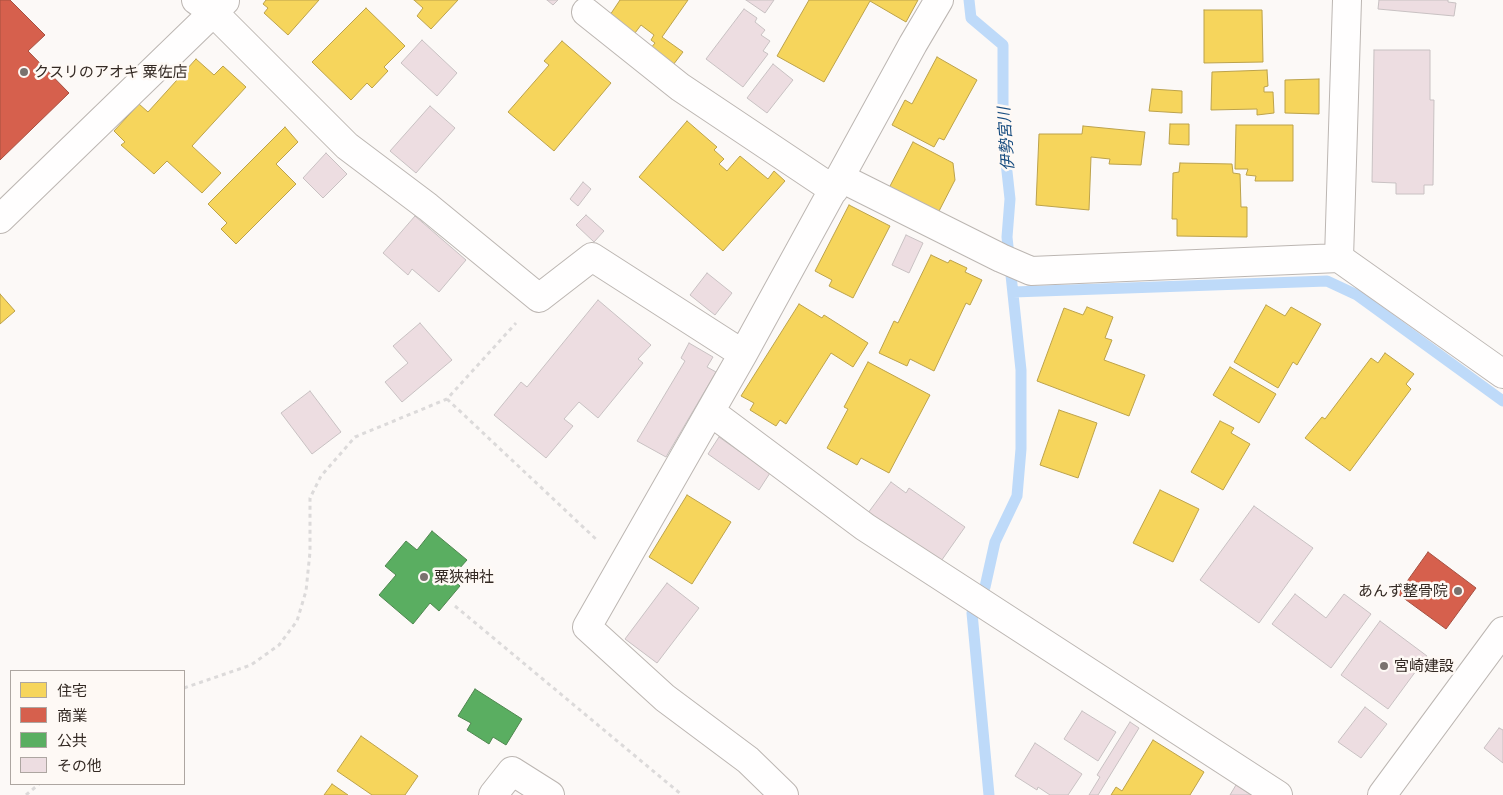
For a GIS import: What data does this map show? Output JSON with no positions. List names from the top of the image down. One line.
{"water":["伊勢宮川"],"places":["クスリのアオキ 粟佐店","粟狹神社","あんず整骨院","宮崎建設"],"legend":["住宅","商業","公共","その他"]}
